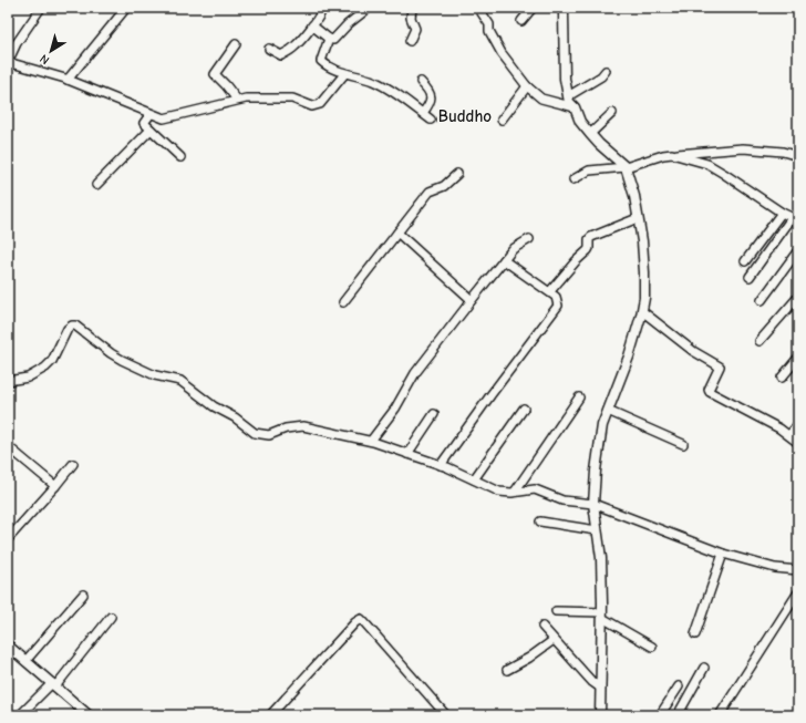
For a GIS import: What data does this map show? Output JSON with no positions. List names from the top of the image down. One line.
{"districts":["Buddho"],"north":"bottom left"}
